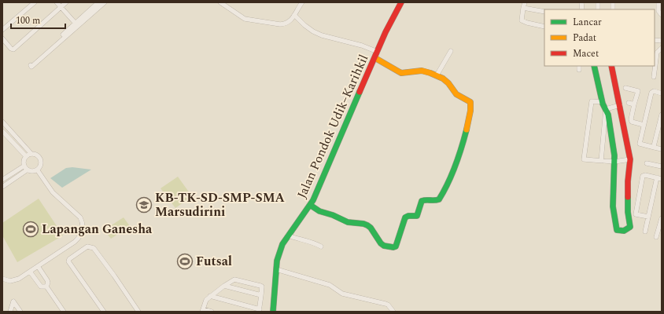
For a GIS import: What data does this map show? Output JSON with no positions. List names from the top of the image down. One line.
{"streets":{"street":["Jalan Pondok Udik–Karihkil"]},"places":{"school or university":["KB-TK-SD-SMP-SMA Marsudirini"],"sports":["Lapangan Ganesha","Futsal"]},"legend":["Lancar","Padat","Macet"],"scale_bar":"100 m"}
